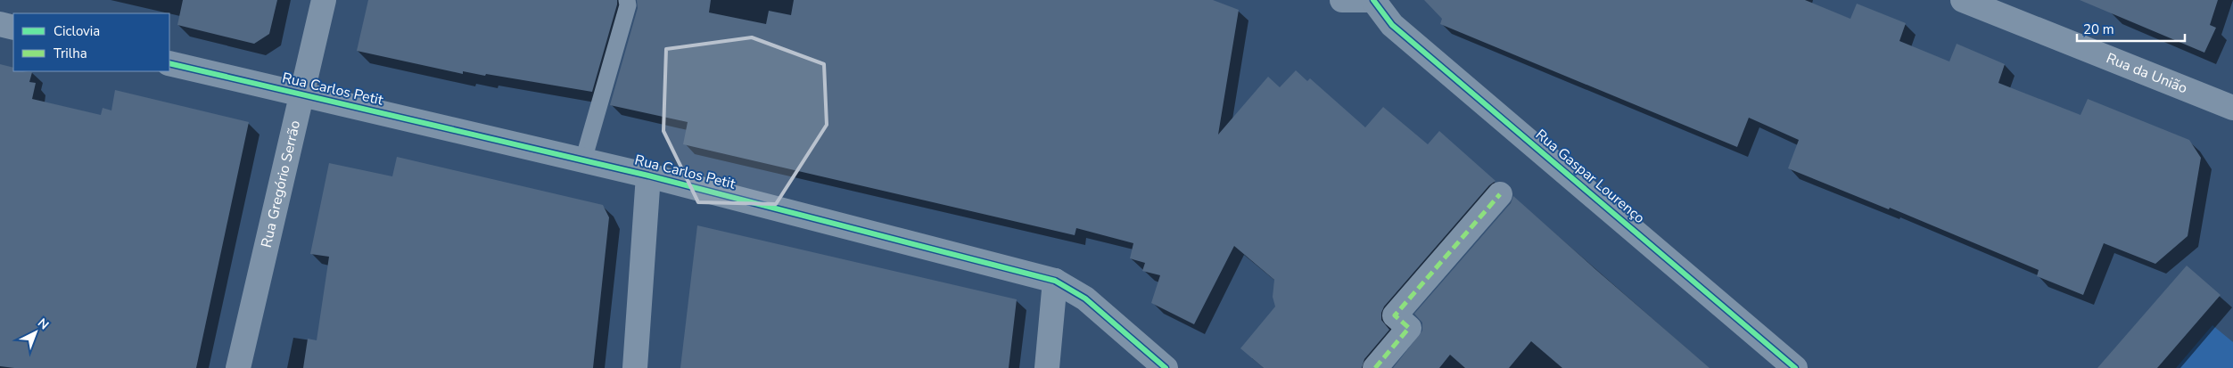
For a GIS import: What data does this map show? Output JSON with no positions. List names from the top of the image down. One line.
{"streets":{"street":["Rua da União","Rua Carlos Petit","Rua Gaspar Lourenço","Rua Gregório Serrão"]},"crossings":[["Rua Carlos Petit","Rua Gregório Serrão"]],"legend":["Ciclovia","Trilha"],"scale_bar":"20 m","north":"top right"}
